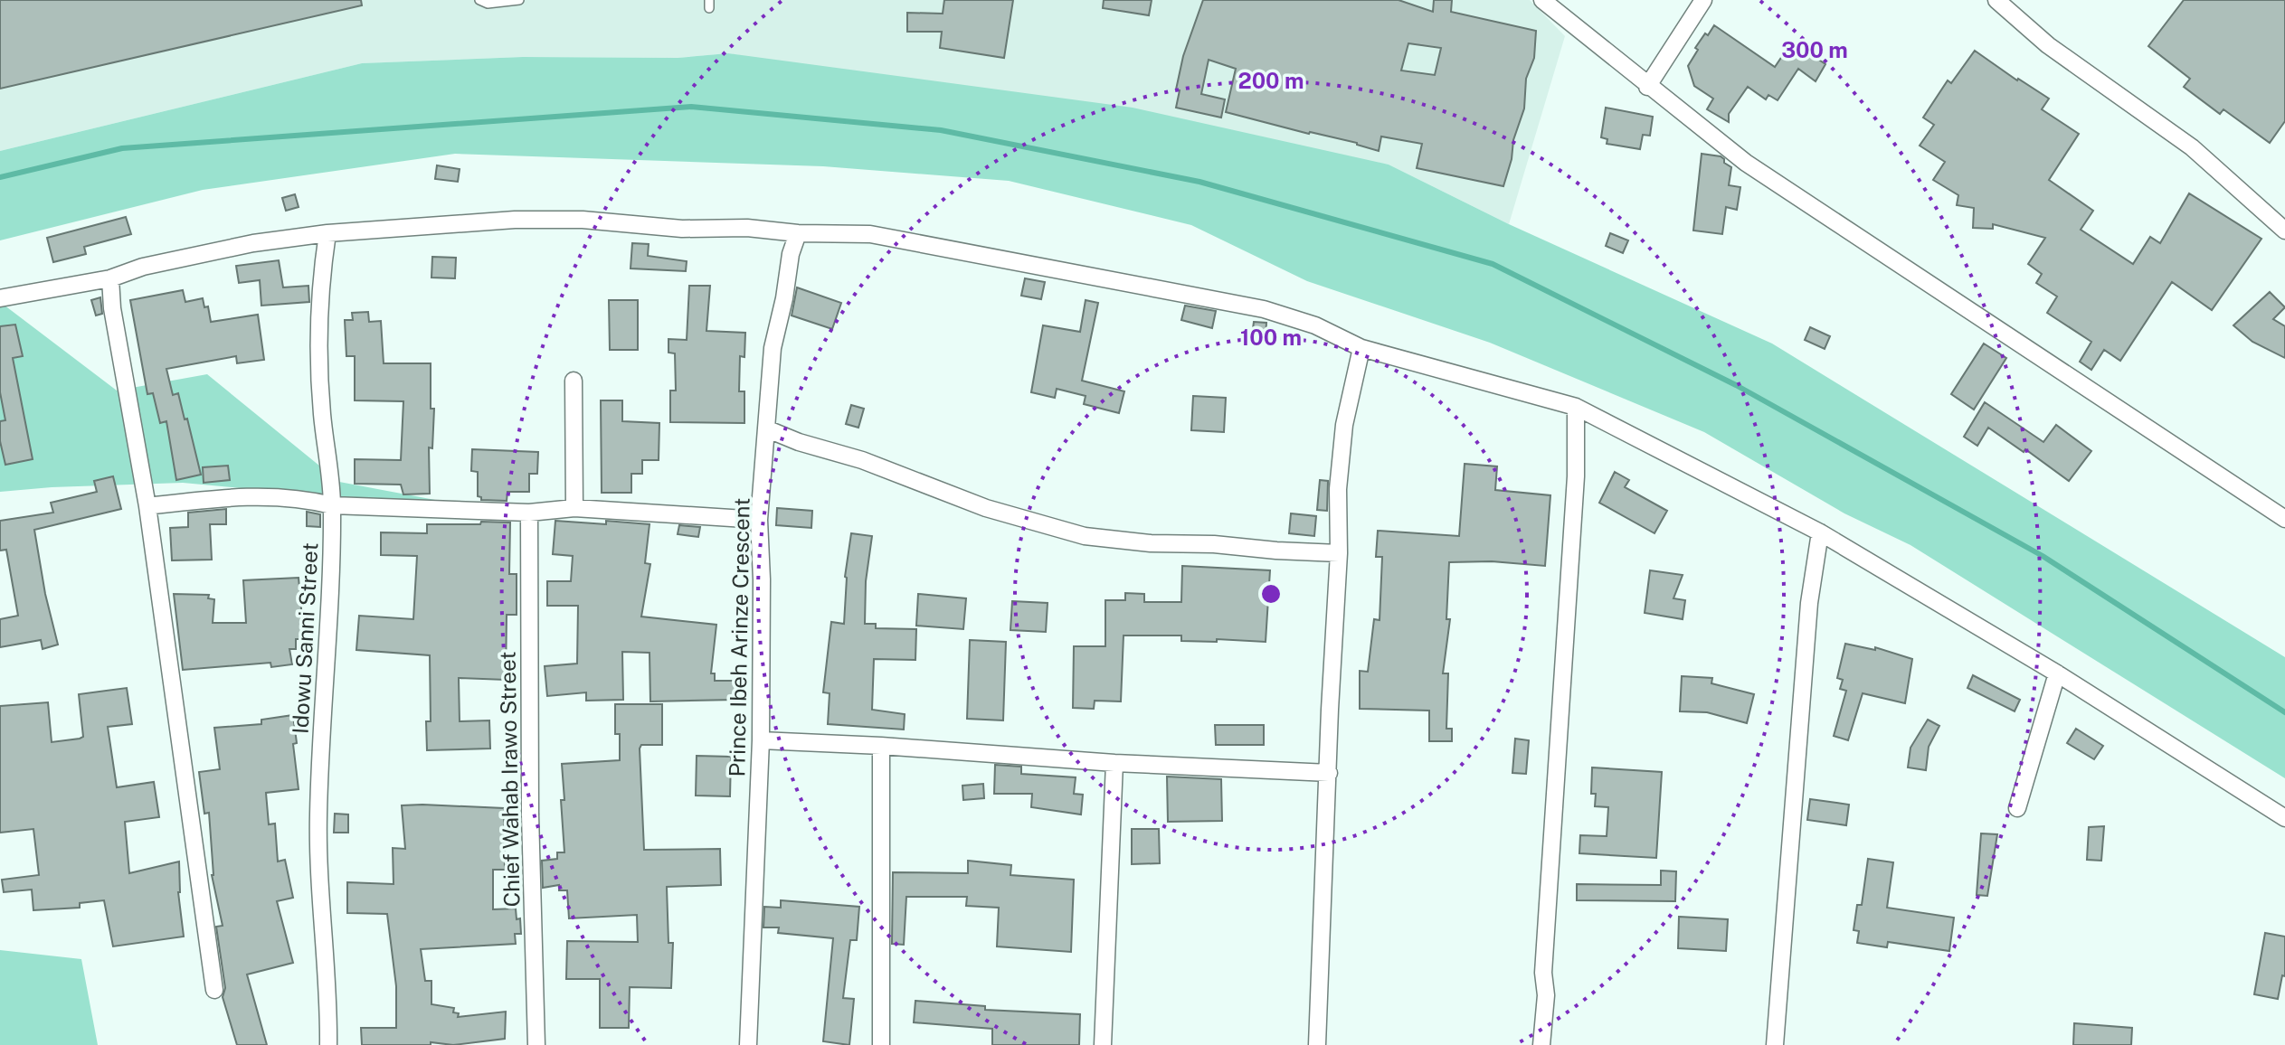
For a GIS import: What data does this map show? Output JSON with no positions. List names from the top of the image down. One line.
{"streets":{"street":["Prince Ibeh Arinze Crescent","Idowu Sanni Street","Chief Wahab Irawo Street"]},"rings":["300 m","200 m","100 m"]}
